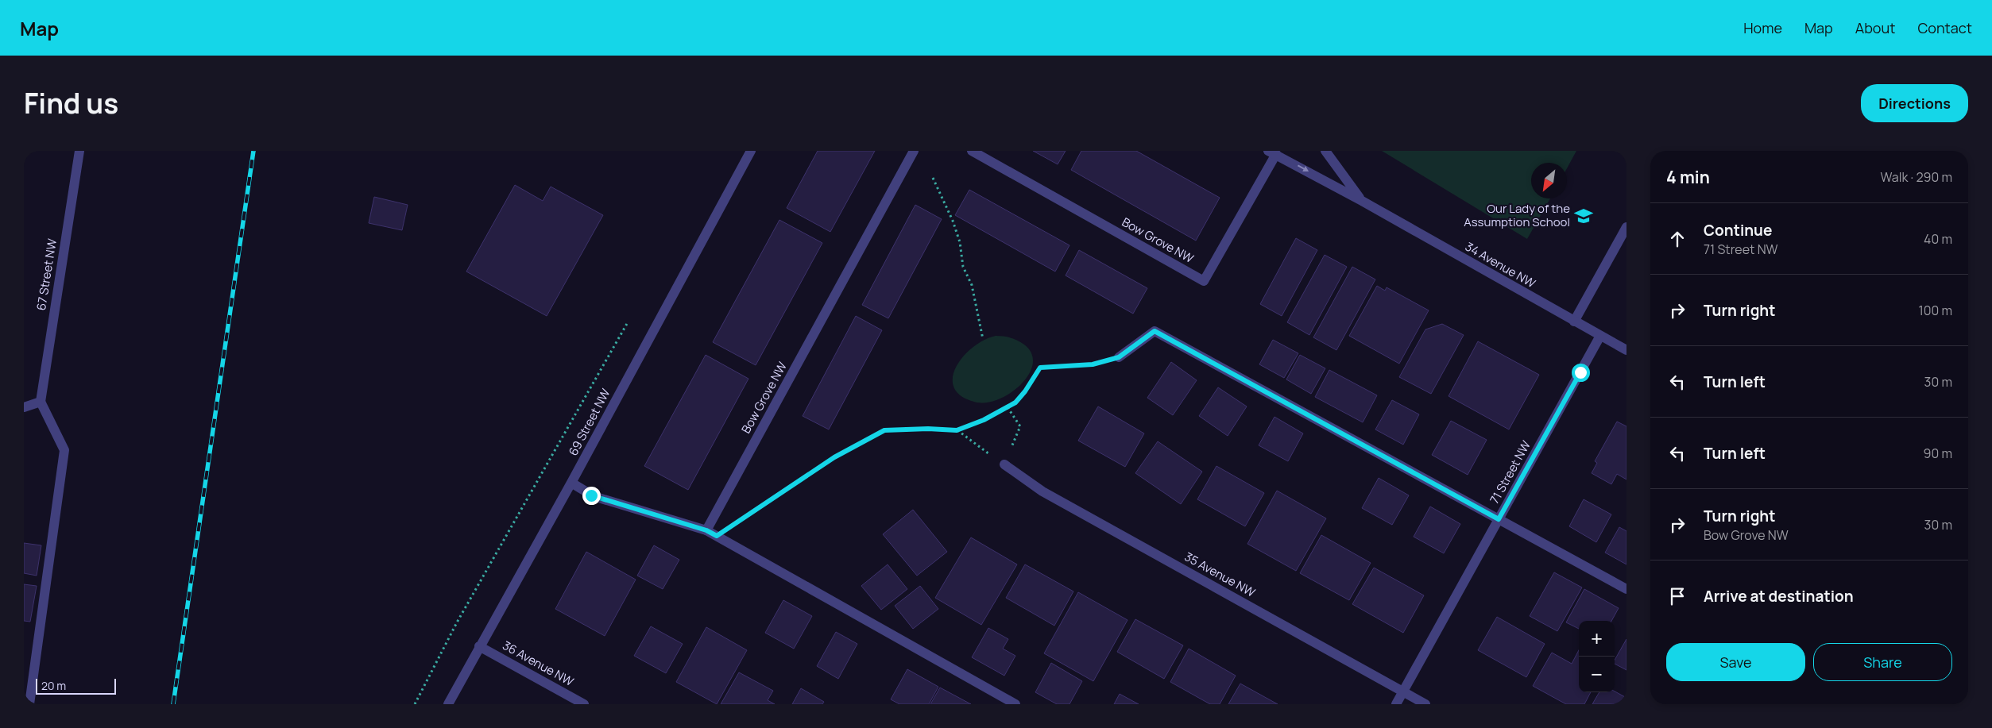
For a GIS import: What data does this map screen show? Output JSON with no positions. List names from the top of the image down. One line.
{"streets":{"street":["Bow Grove NW","34 Avenue NW","67 Street NW","69 Street NW","71 Street NW","35 Avenue NW","36 Avenue NW"]},"crossings":[["Bow Grove NW","34 Avenue NW"],["34 Avenue NW","71 Street NW"],["69 Street NW","36 Avenue NW"],["71 Street NW","35 Avenue NW"]],"places":{"school or university":["Our Lady of the Assumption School"]},"scale_bar":"20 m","north":"bottom left","page":{"header":"Map","nav":["Home","Map","About","Contact"],"title":"Find us","buttons":["Directions",["Save","Share"]],"heading":["4 min","Walk · 290 m"],"list":[["Continue","71 Street NW","40 m"],["Turn right","100 m"],["Turn left","30 m"],["Turn left","90 m"],["Turn right","Bow Grove NW","30 m"],"Arrive at destination"],"map_buttons":["+","−"],"scale":"20 m"}}
